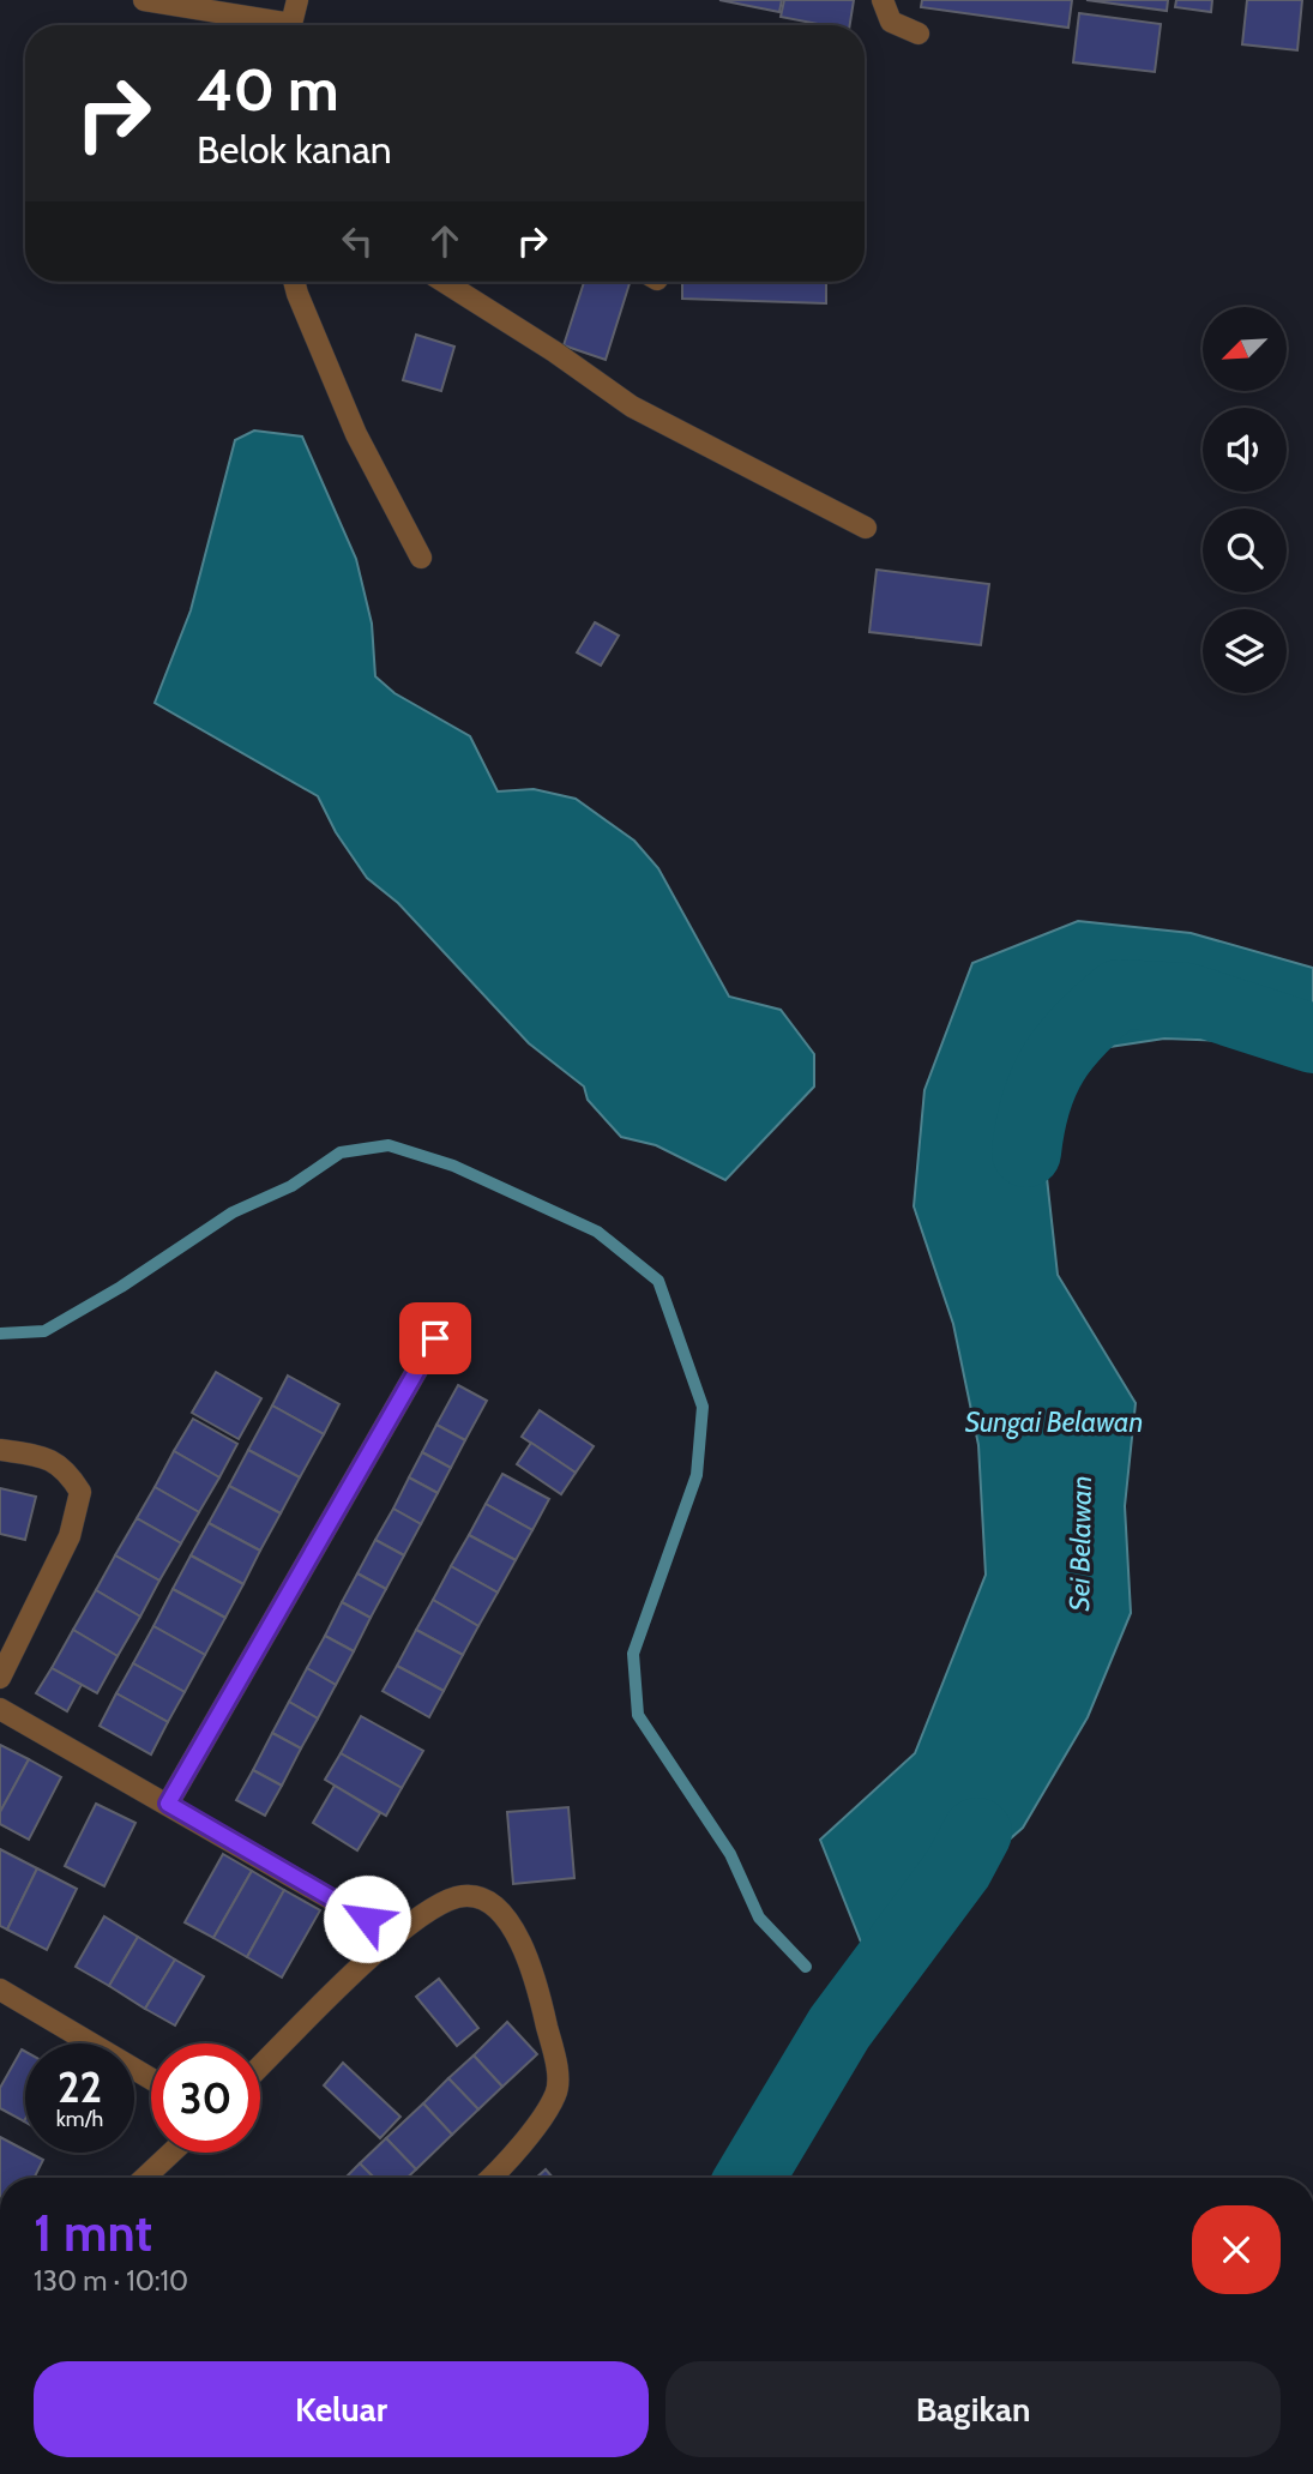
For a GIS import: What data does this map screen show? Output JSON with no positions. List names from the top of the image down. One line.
{"water":["Sungai Belawan","Sei Belawan"],"north":"bottom left","page":{"turn":["40 m","Belok kanan"],"speed":"22 km/h","limit":"30","heading":["1 mnt","130 m · 10:10"],"buttons":["Keluar","Bagikan"]}}
